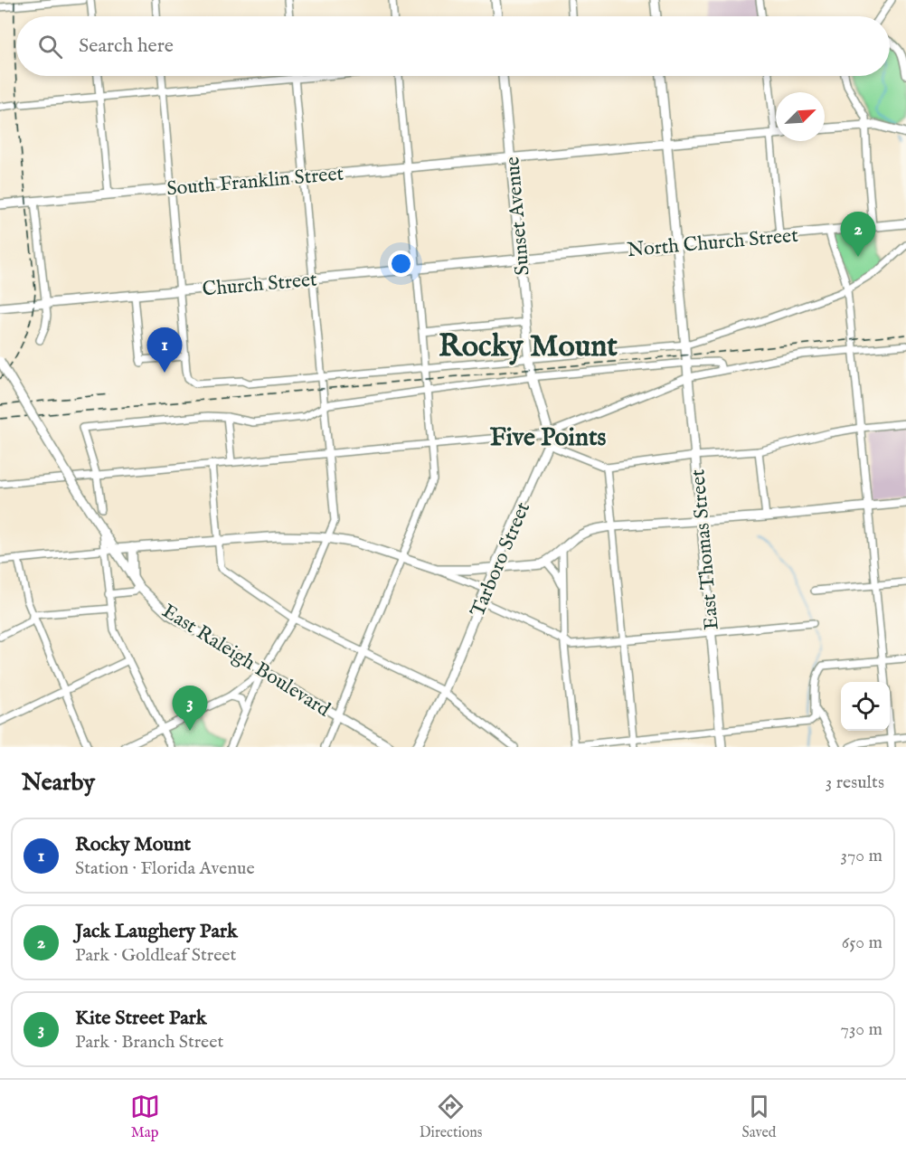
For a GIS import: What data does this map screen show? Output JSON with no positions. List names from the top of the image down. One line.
{"streets":{"main road":["South Franklin Street","Sunset Avenue","North Church Street","Church Street","East Thomas Street","Tarboro Street","East Raleigh Boulevard"]},"crossings":[["South Franklin Street","Sunset Avenue"],["South Franklin Street","East Thomas Street"],["Sunset Avenue","North Church Street"],["Sunset Avenue","Church Street"],["Sunset Avenue","Tarboro Street"],["North Church Street","Church Street"],["North Church Street","East Thomas Street"]],"districts":["Rocky Mount","Five Points"],"north":"top right","page":{"search":"Search here","pins":["2","1","3"],"heading":["Nearby","3 results"],"list":[{"mark":"1","name":"Rocky Mount","note":"Station · Florida Avenue","value":"370 m"},{"mark":"2","name":"Jack Laughery Park","note":"Park · Goldleaf Street","value":"650 m"},{"mark":"3","name":"Kite Street Park","note":"Park · Branch Street","value":"730 m"}],"nav":["Map","Directions","Saved"]}}
